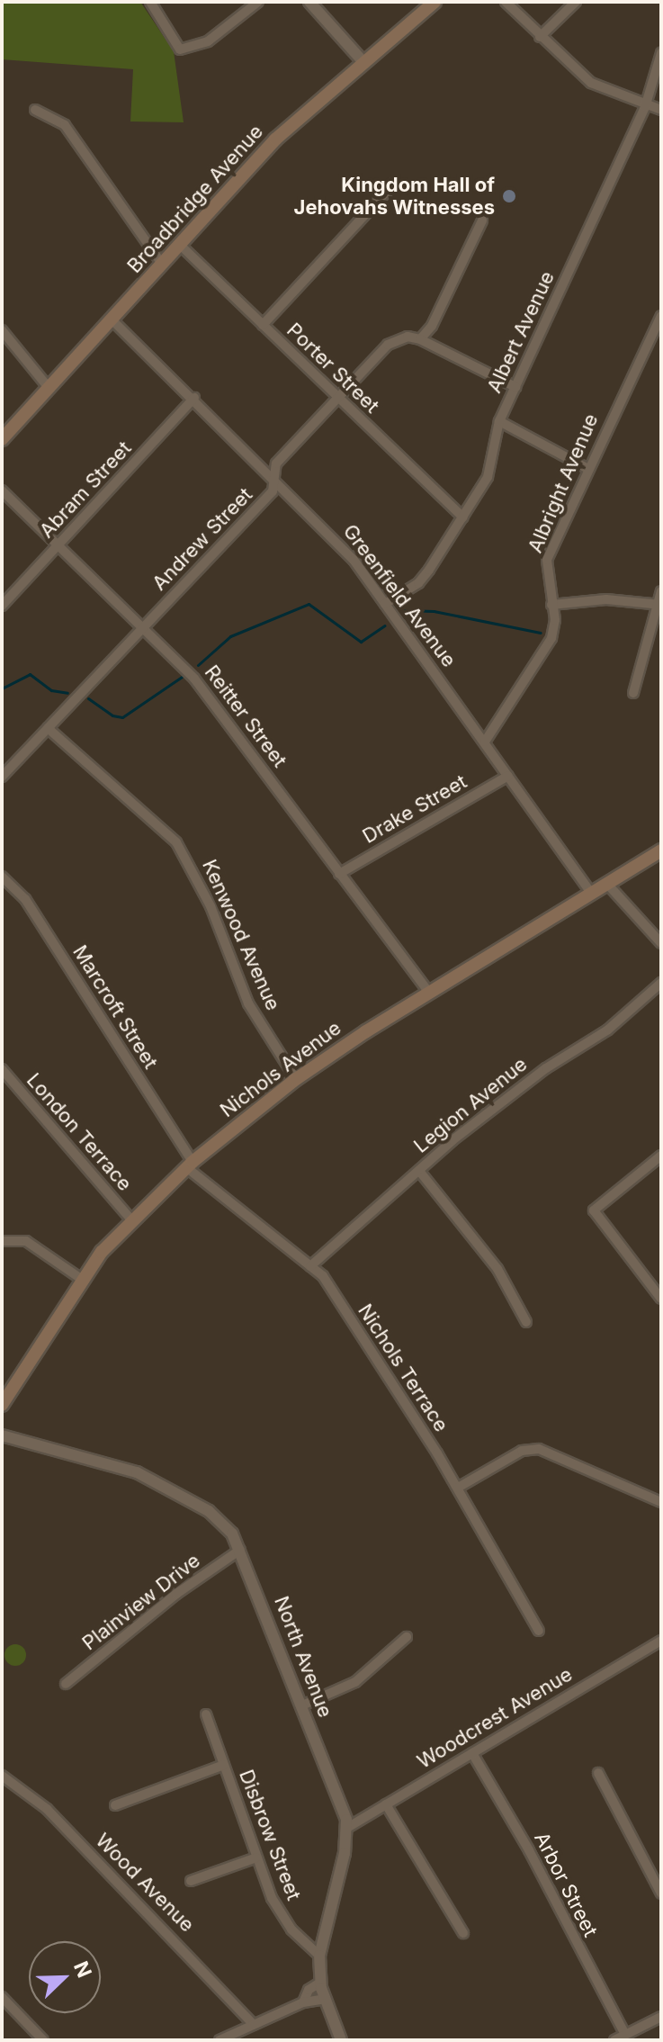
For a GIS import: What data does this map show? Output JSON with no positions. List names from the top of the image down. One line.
{"streets":{"main road":["Broadbridge Avenue","Nichols Avenue"],"street":["Albert Avenue","Porter Street","Albright Avenue","Abram Street","Andrew Street","Greenfield Avenue","Reitter Street","Drake Street","Kenwood Avenue","Marcroft Street","Legion Avenue","London Terrace","Nichols Terrace","Plainview Drive","North Avenue","Woodcrest Avenue","Disbrow Street","Wood Avenue","Arbor Street"]},"crossings":[["Broadbridge Avenue","Porter Street"],["Broadbridge Avenue","Greenfield Avenue"],["Albert Avenue","Porter Street"],["Albert Avenue","Greenfield Avenue"],["Porter Street","Andrew Street"],["Albright Avenue","Greenfield Avenue"],["Abram Street","Greenfield Avenue"],["Abram Street","Reitter Street"],["Andrew Street","Greenfield Avenue"],["Andrew Street","Reitter Street"],["Andrew Street","Kenwood Avenue"],["Greenfield Avenue","Drake Street"],["Greenfield Avenue","Nichols Avenue"],["Reitter Street","Drake Street"],["Reitter Street","Nichols Avenue"],["Kenwood Avenue","Nichols Avenue"],["Marcroft Street","Nichols Avenue"],["Marcroft Street","Nichols Terrace"],["Nichols Avenue","London Terrace"],["Nichols Avenue","Nichols Terrace"],["Legion Avenue","Nichols Terrace"],["Plainview Drive","North Avenue"],["North Avenue","Woodcrest Avenue"],["Woodcrest Avenue","Arbor Street"]],"places":["Kingdom Hall of Jehovahs Witnesses"],"north":"top right"}
